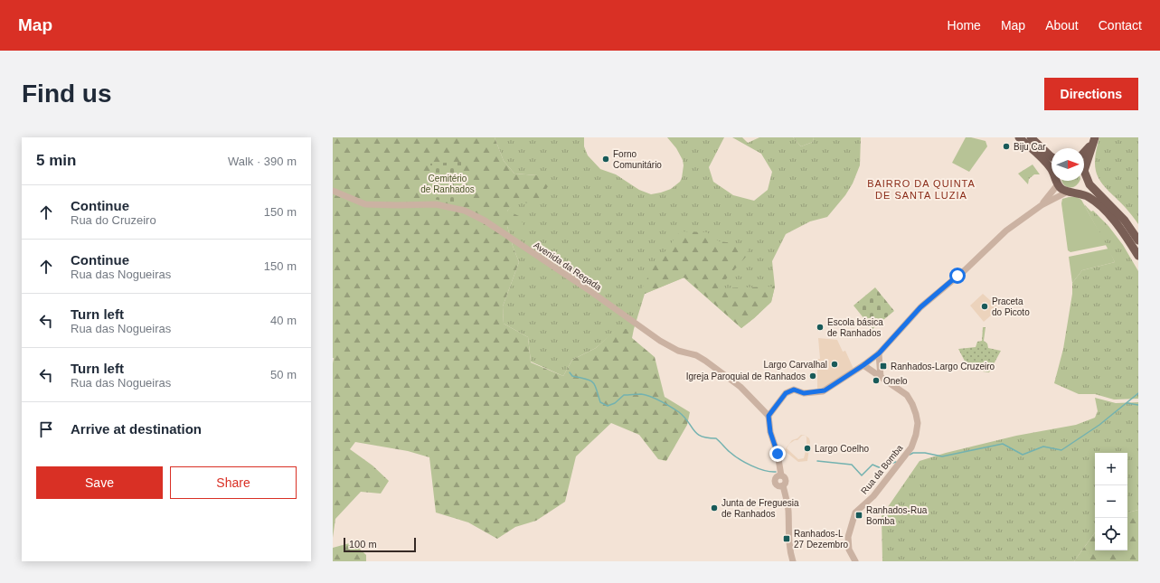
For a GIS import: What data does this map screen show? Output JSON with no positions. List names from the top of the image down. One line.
{"streets":{"street":["Avenida da Regada","Rua da Bomba"]},"districts":["BAIRRO DA QUINTA DE SANTA LUZIA"],"parks":["Cemitério de Ranhados"],"places":{"other":["Biju Car","Forno Comunitário","Praceta do Picoto","Escola básica de Ranhados","Largo Carvalhal","Igreja Paroquial de Ranhados","Onelo","Largo Coelho","Junta de Freguesia de Ranhados"],"transit":["Ranhados-Largo Cruzeiro","Ranhados-Rua Bomba","Ranhados-L 27 Dezembro"]},"scale_bar":"100 m","north":"right","page":{"header":"Map","nav":["Home","Map","About","Contact"],"buttons":["Directions",["Save","Share"]],"title":"Find us","heading":["5 min","Walk · 390 m"],"list":[["Continue","Rua do Cruzeiro","150 m"],["Continue","Rua das Nogueiras","150 m"],["Turn left","Rua das Nogueiras","40 m"],["Turn left","Rua das Nogueiras","50 m"],"Arrive at destination"],"map_buttons":["+","−"],"scale":"100 m"}}
